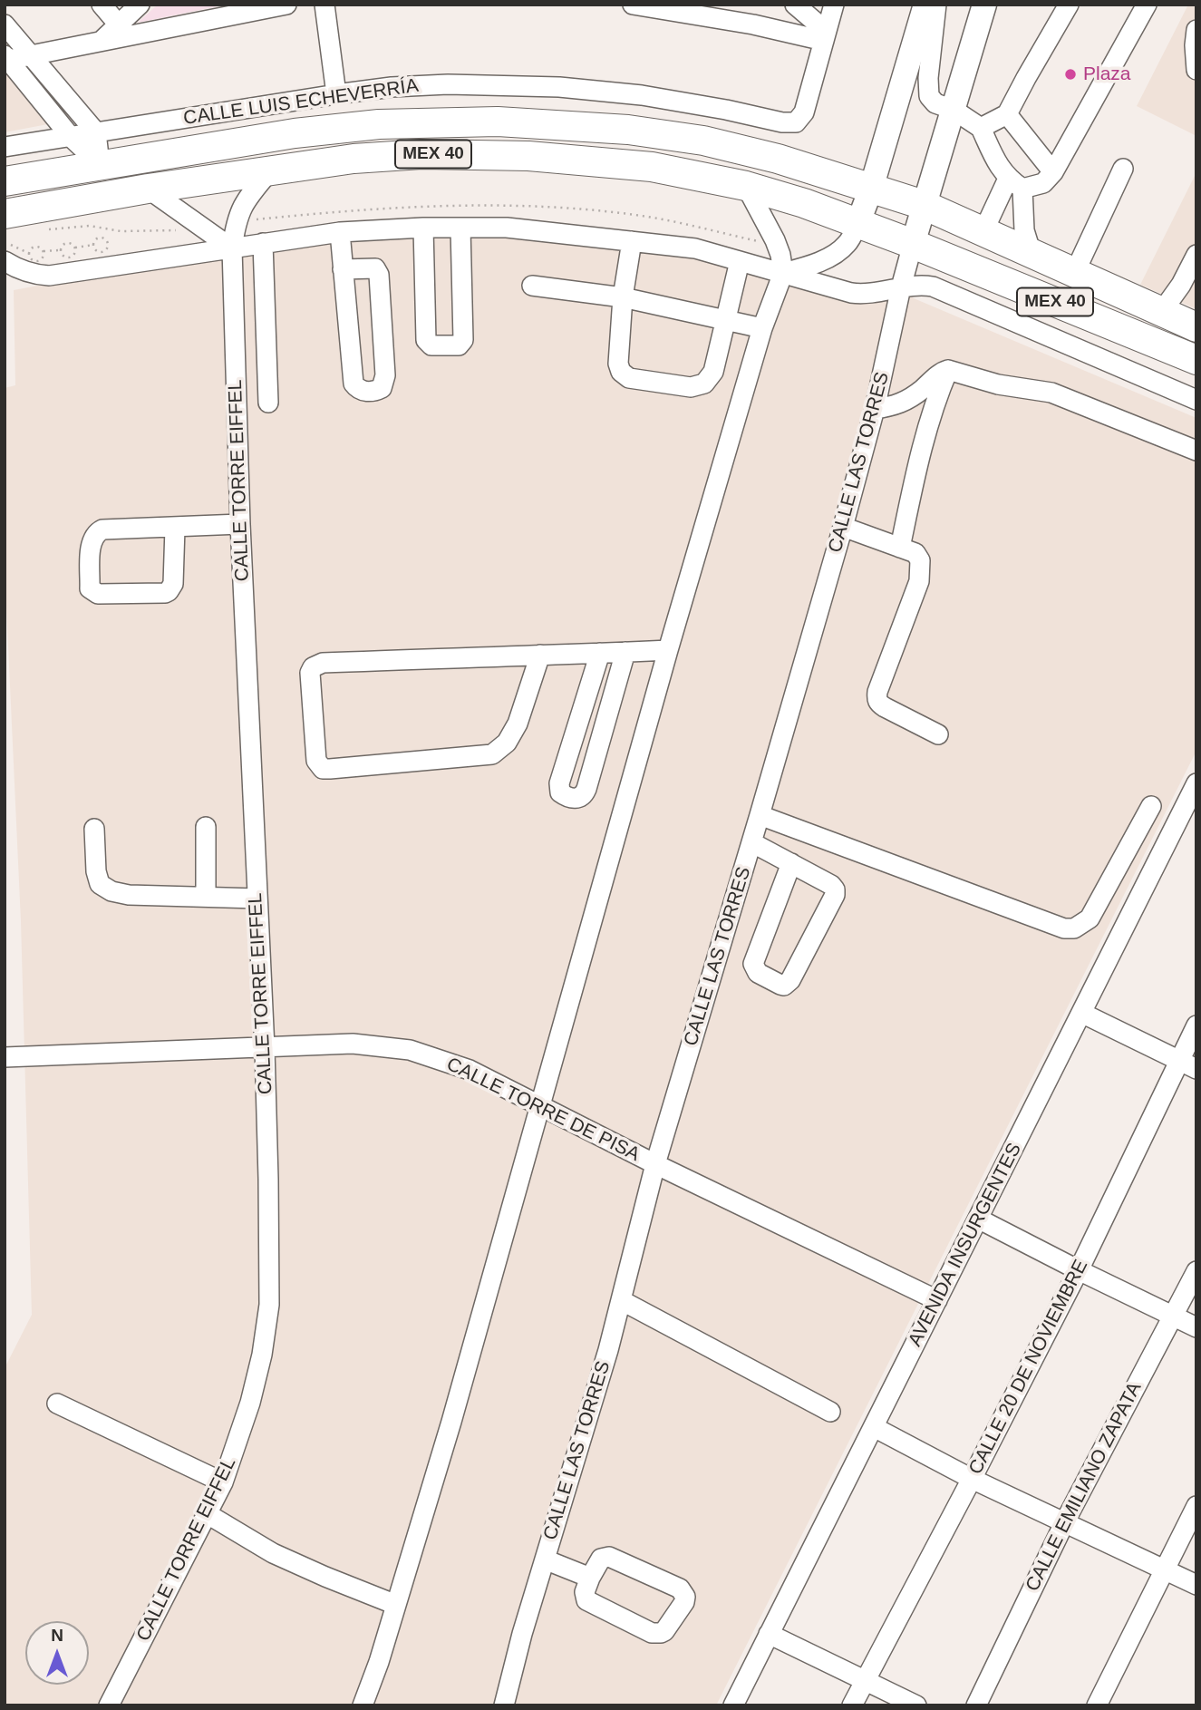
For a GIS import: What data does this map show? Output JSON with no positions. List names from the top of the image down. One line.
{"streets":{"highway":["MEX 40"],"main road":["CALLE LAS TORRES"],"street":["CALLE LUIS ECHEVERRÍA","CALLE TORRE EIFFEL","CALLE TORRE DE PISA","AVENIDA INSURGENTES","CALLE 20 DE NOVIEMBRE","CALLE EMILIANO ZAPATA"]},"crossings":[["MEX 40","CALLE LAS TORRES"],["MEX 40","CALLE TORRE EIFFEL"],["CALLE LAS TORRES","CALLE TORRE DE PISA"],["CALLE TORRE EIFFEL","CALLE TORRE DE PISA"],["CALLE TORRE DE PISA","AVENIDA INSURGENTES"]],"places":["Plaza"],"north":"top"}
